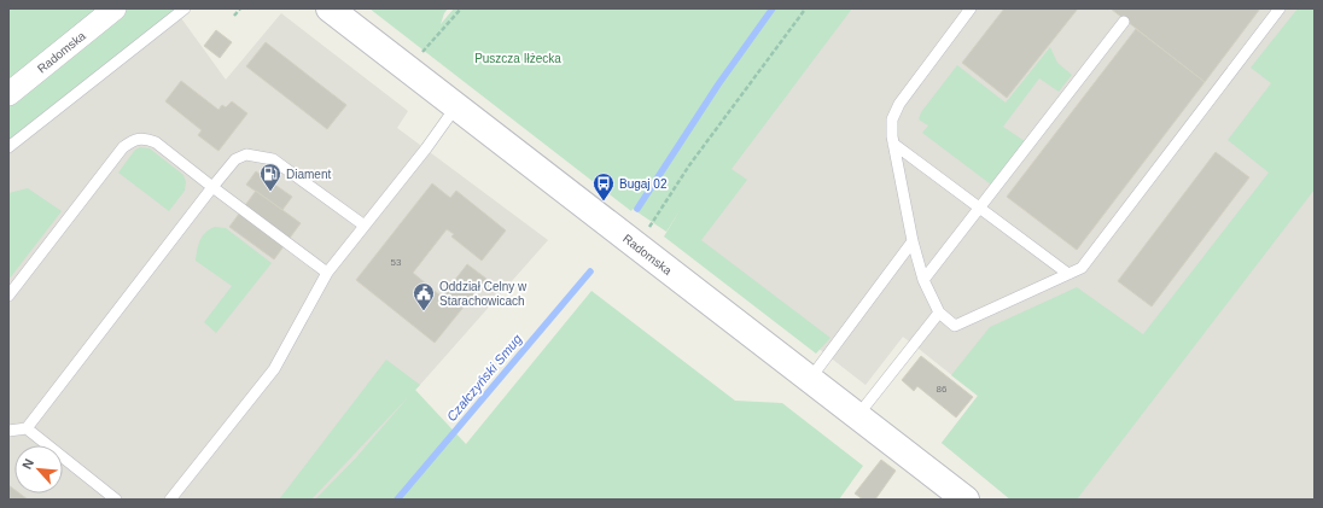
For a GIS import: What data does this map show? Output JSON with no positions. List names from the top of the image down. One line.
{"streets":{"street":["Radomska"]},"water":["Czałczyński Smug"],"parks":["Puszcza Iłżecka"],"places":{"fuel station":["Diament"],"bus stop":["Bugaj 02"],"public building":["Oddział Celny w Starachowicach"]},"house_numbers":["53","86"],"north":"top left"}
